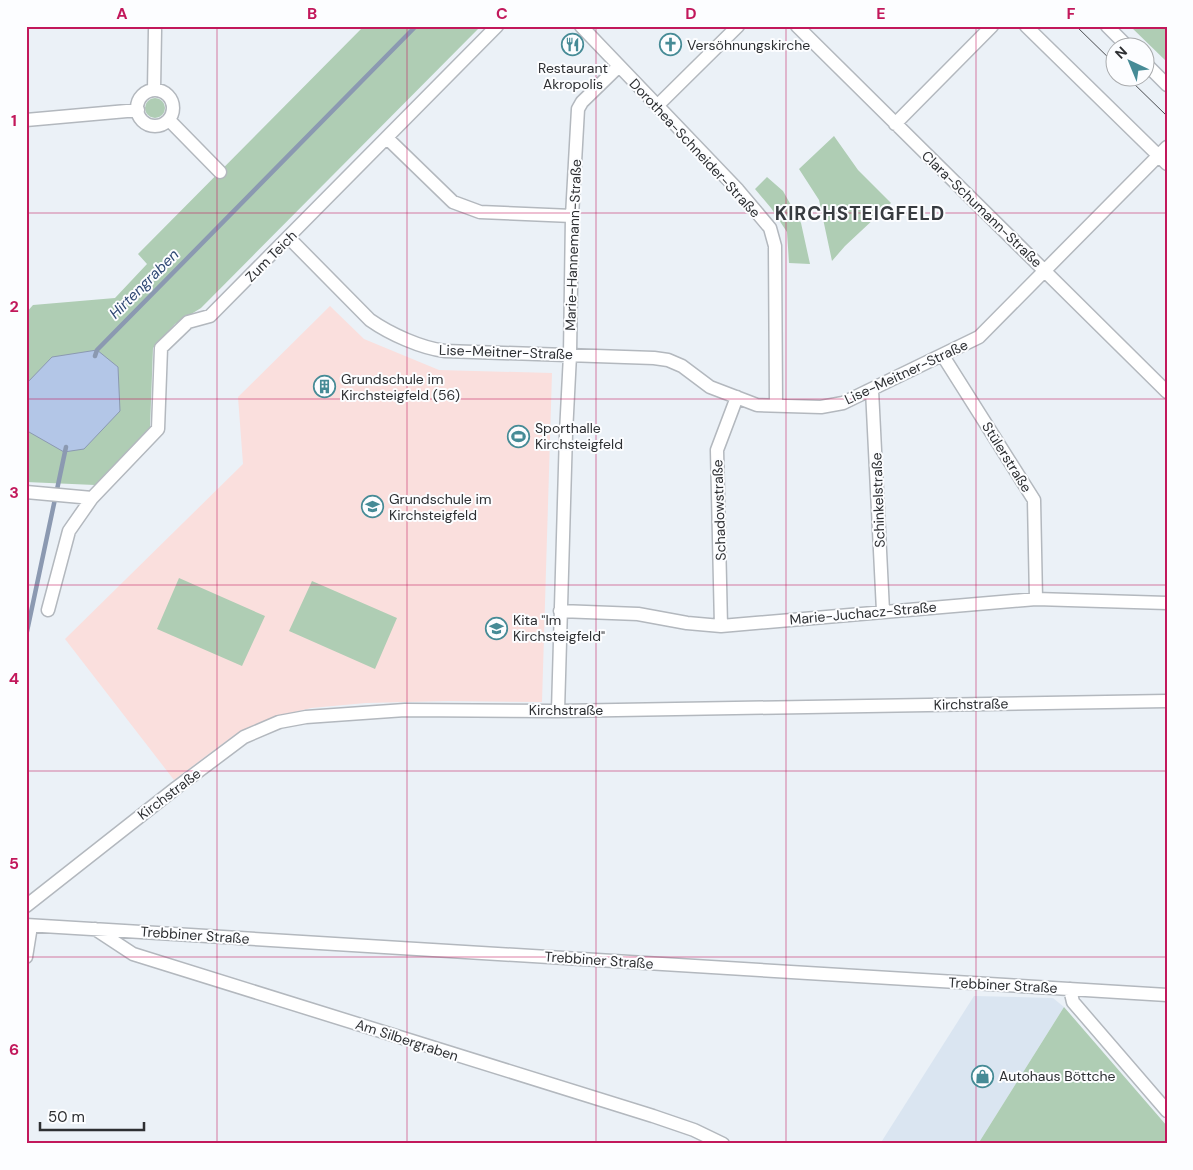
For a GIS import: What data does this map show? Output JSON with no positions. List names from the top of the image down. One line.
{"streets":{"street":["Dorothea-Schneider-Straße","Clara-Schumann-Straße","Marie-Hannemann-Straße","Zum Teich","Lise-Meitner-Straße","Stülerstraße","Schinkelstraße","Schadowstraße","Marie-Juchacz-Straße","Kirchstraße","Trebbiner Straße","Am Silbergraben"]},"crossings":[["Dorothea-Schneider-Straße","Marie-Hannemann-Straße"],["Dorothea-Schneider-Straße","Lise-Meitner-Straße"],["Clara-Schumann-Straße","Lise-Meitner-Straße"],["Marie-Hannemann-Straße","Lise-Meitner-Straße"],["Marie-Hannemann-Straße","Marie-Juchacz-Straße"],["Marie-Hannemann-Straße","Kirchstraße"],["Zum Teich","Lise-Meitner-Straße"],["Lise-Meitner-Straße","Stülerstraße"],["Lise-Meitner-Straße","Schinkelstraße"],["Lise-Meitner-Straße","Schadowstraße"],["Stülerstraße","Marie-Juchacz-Straße"],["Schinkelstraße","Marie-Juchacz-Straße"],["Schadowstraße","Marie-Juchacz-Straße"],["Trebbiner Straße","Am Silbergraben"]],"districts":["KIRCHSTEIGFELD"],"water":["Hirtengraben"],"places":{"restaurant":["Restaurant Akropolis"],"church":["Versöhnungskirche"],"building":["Grundschule im Kirchsteigfeld (56)"],"sports":["Sporthalle Kirchsteigfeld"],"school or university":["Grundschule im Kirchsteigfeld","Kita \"Im Kirchsteigfeld\""],"shop":["Autohaus Böttche"]},"scale_bar":"50 m","north":"top left","grid":{"columns":["A","B","C","D","E","F"],"rows":["1","2","3","4","5","6"]}}
